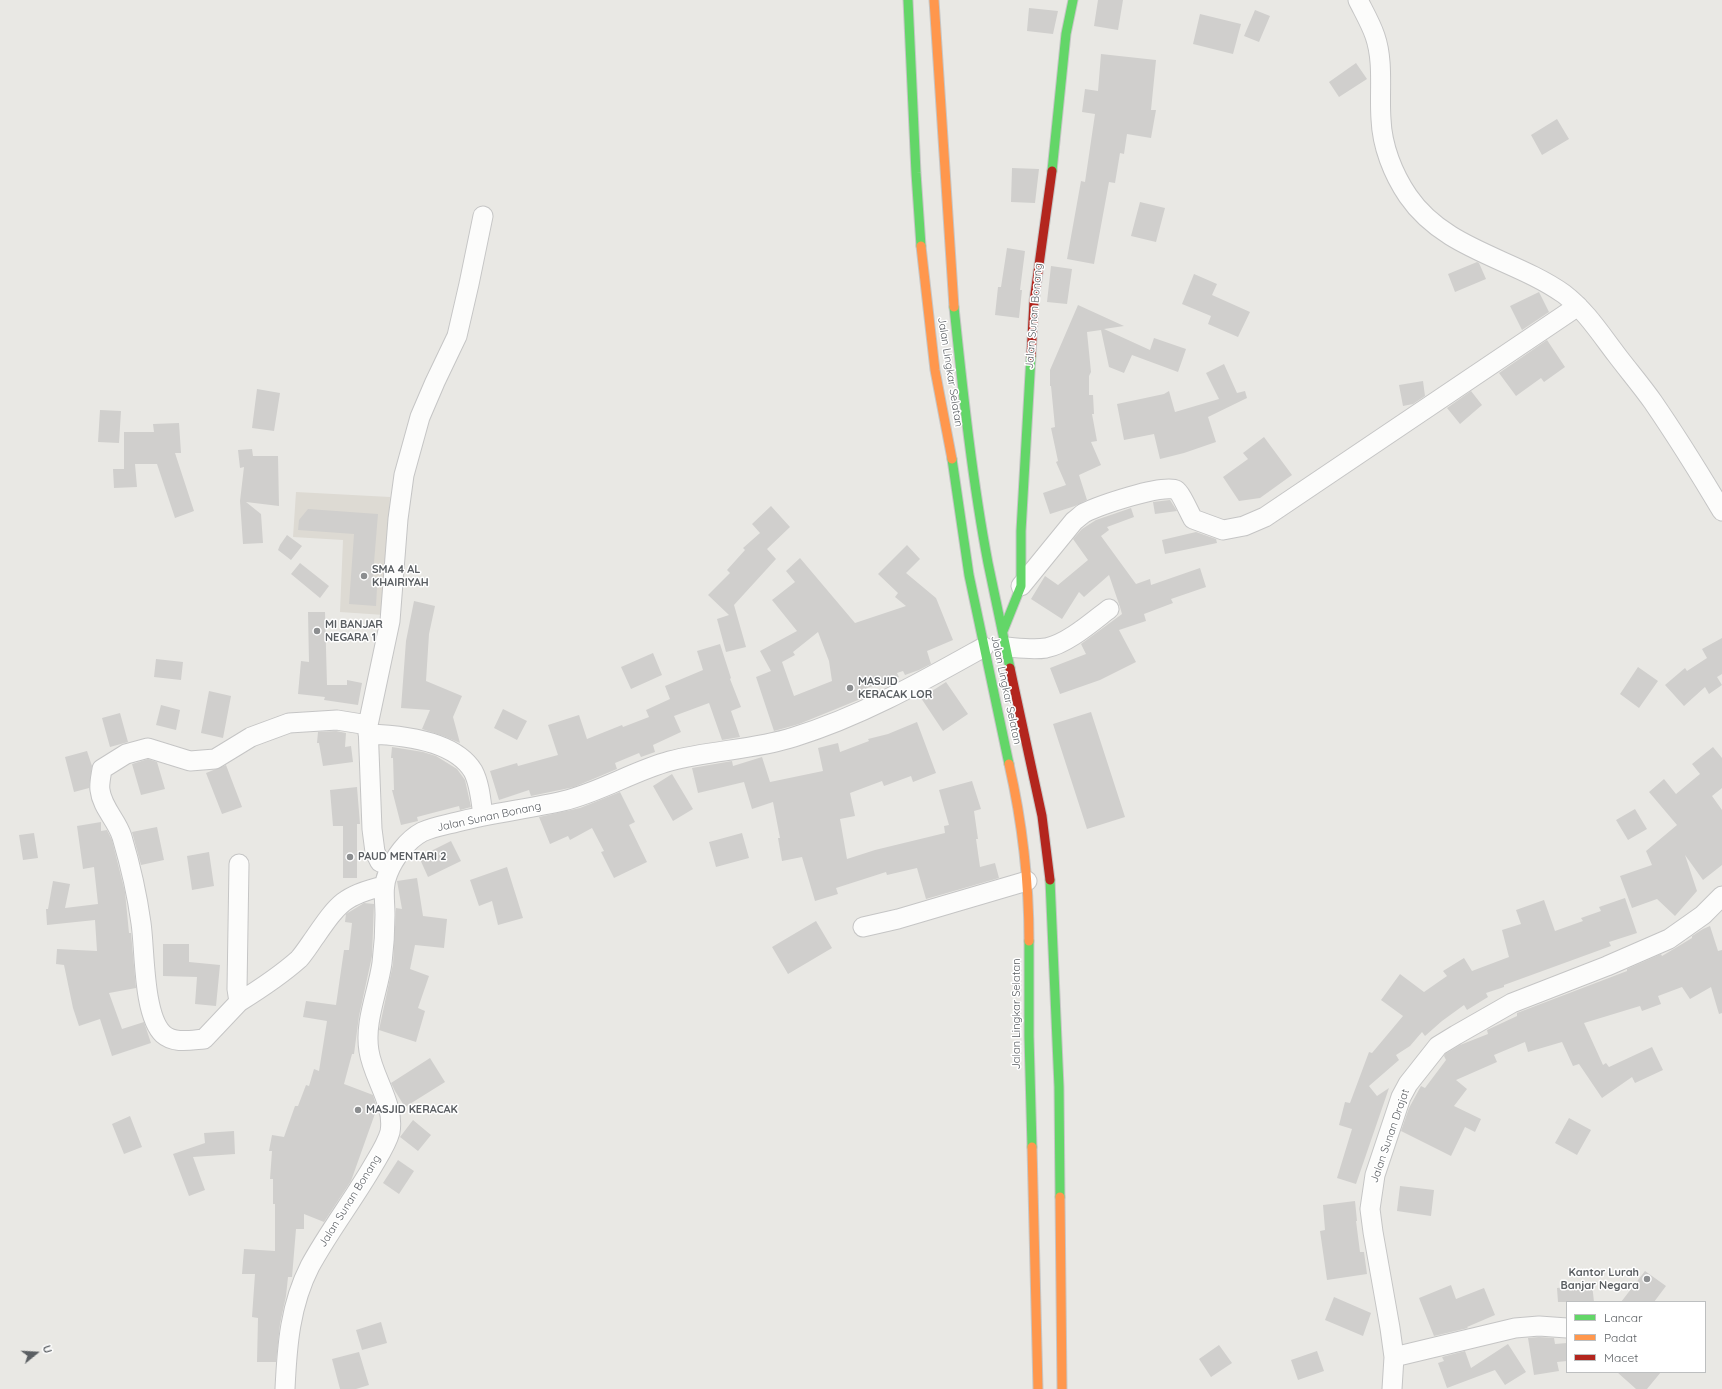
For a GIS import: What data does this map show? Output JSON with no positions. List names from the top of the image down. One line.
{"streets":{"main road":["Jalan Sunan Bonang","Jalan Lingkar Selatan"],"street":["Jalan Sunan Drajat"]},"crossings":[["Jalan Sunan Bonang","Jalan Lingkar Selatan"]],"places":["SMA 4 AL KHAIRIYAH","MI BANJAR NEGARA 1","MASJID KERACAK LOR","PAUD MENTARI 2","MASJID KERACAK","Kantor Lurah Banjar Negara"],"legend":["Lancar","Padat","Macet"],"north":"right"}
